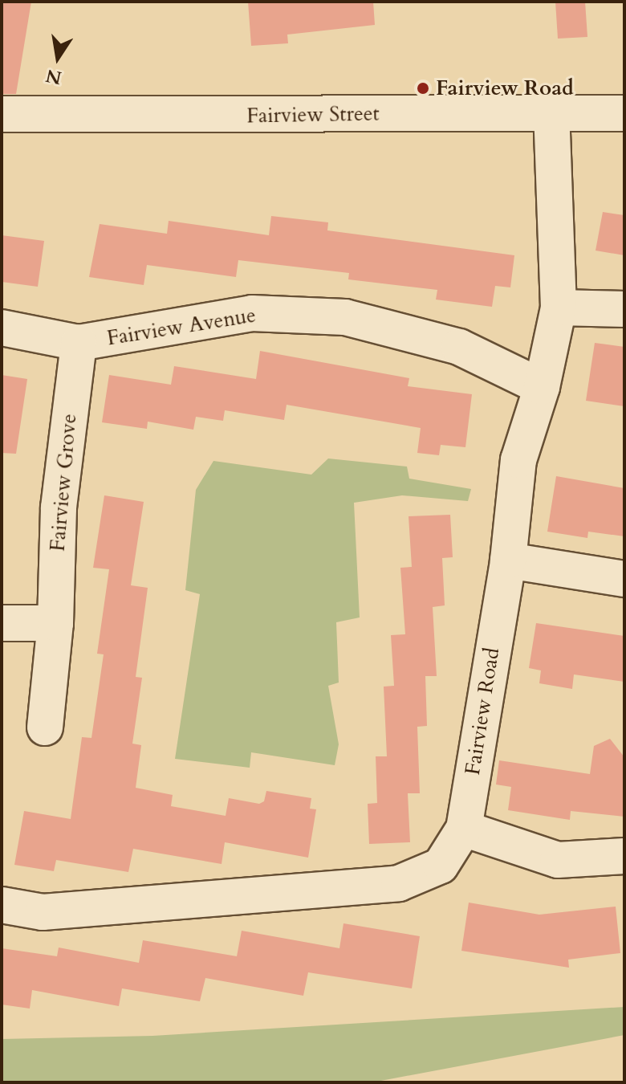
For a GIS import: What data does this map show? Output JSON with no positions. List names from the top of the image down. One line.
{"streets":{"street":["Fairview Street","Fairview Avenue","Fairview Grove","Fairview Road"]},"crossings":[["Fairview Street","Fairview Road"],["Fairview Avenue","Fairview Grove"],["Fairview Avenue","Fairview Road"]],"places":["Fairview Road"],"north":"bottom"}
